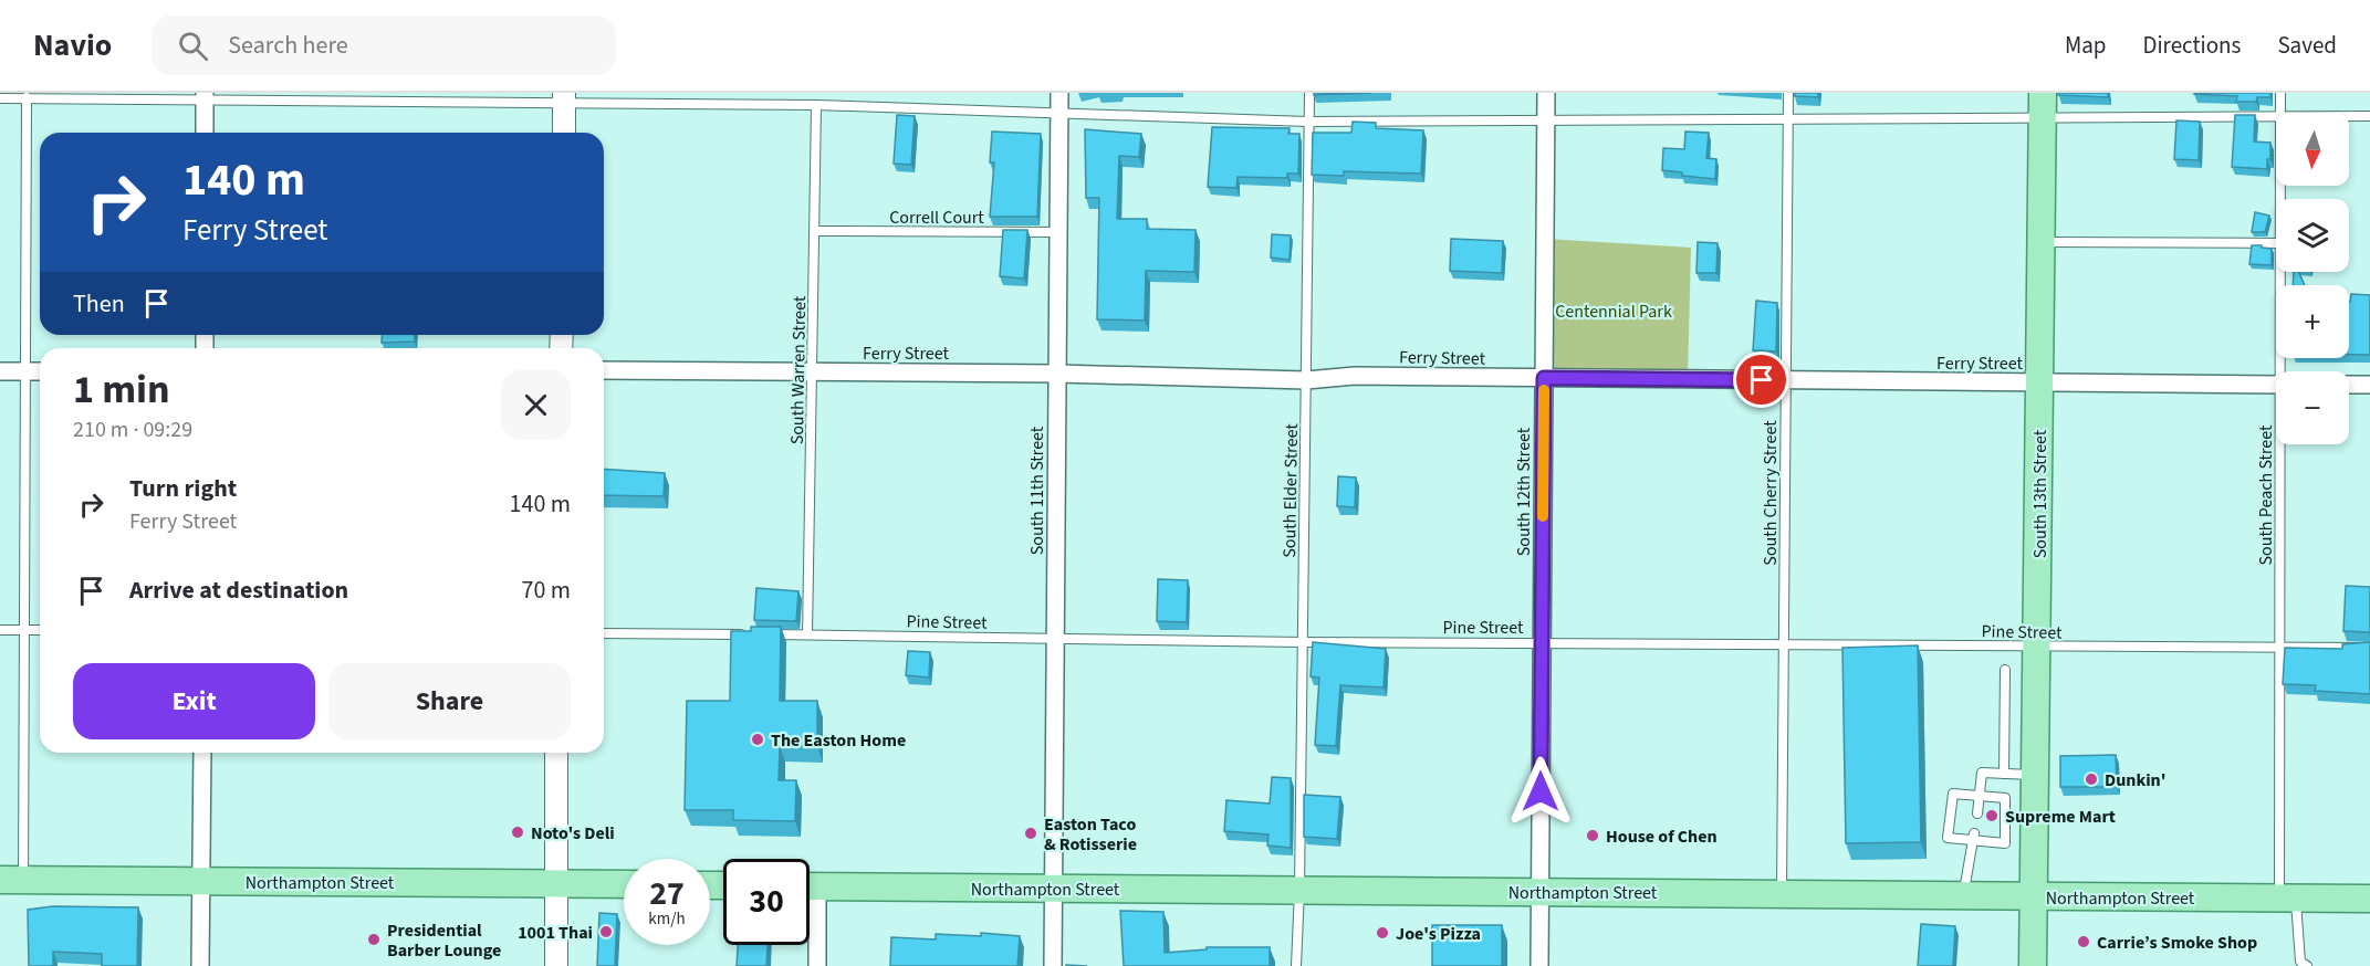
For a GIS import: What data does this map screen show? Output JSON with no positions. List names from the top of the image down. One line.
{"streets":{"main road":["South 13th Street","Northampton Street"],"street":["Ferry Street","South 11th Street","South 12th Street"],"lane":["Correll Court","South Warren Street","South Elder Street","South Cherry Street","South Peach Street","Pine Street"]},"crossings":[["Correll Court","South Warren Street"],["Correll Court","South 11th Street"],["Ferry Street","South Warren Street"],["Ferry Street","South 11th Street"],["Ferry Street","South Elder Street"],["Ferry Street","South 12th Street"],["Ferry Street","South Cherry Street"],["Ferry Street","South 13th Street"],["South Warren Street","Pine Street"],["South 11th Street","Pine Street"],["South 11th Street","Northampton Street"],["South Elder Street","Pine Street"],["South Elder Street","Northampton Street"],["South 12th Street","Pine Street"],["South 12th Street","Northampton Street"],["South Cherry Street","Pine Street"],["South Cherry Street","Northampton Street"],["South 13th Street","Pine Street"],["South 13th Street","Northampton Street"],["South Peach Street","Pine Street"],["South Peach Street","Northampton Street"]],"parks":["Centennial Park"],"places":["The Easton Home","Dunkin'","Supreme Mart","Noto's Deli","Easton Taco & Rotisserie","House of Chen","1001 Thai","Joe's Pizza","Presidential Barber Lounge","Carrie’s Smoke Shop"],"north":"bottom","page":{"header":"Navio","search":"Search here","nav":["Map","Directions","Saved"],"map_buttons":["+","−"],"turn":["140 m","Ferry Street"],"then":"Then","heading":["1 min","210 m · 09:29"],"list":[{"name":"Turn right","note":"Ferry Street","value":"140 m"},{"name":"Arrive at destination","value":"70 m"}],"buttons":["Exit","Share"],"speed":"27 km/h","limit":"30"}}
